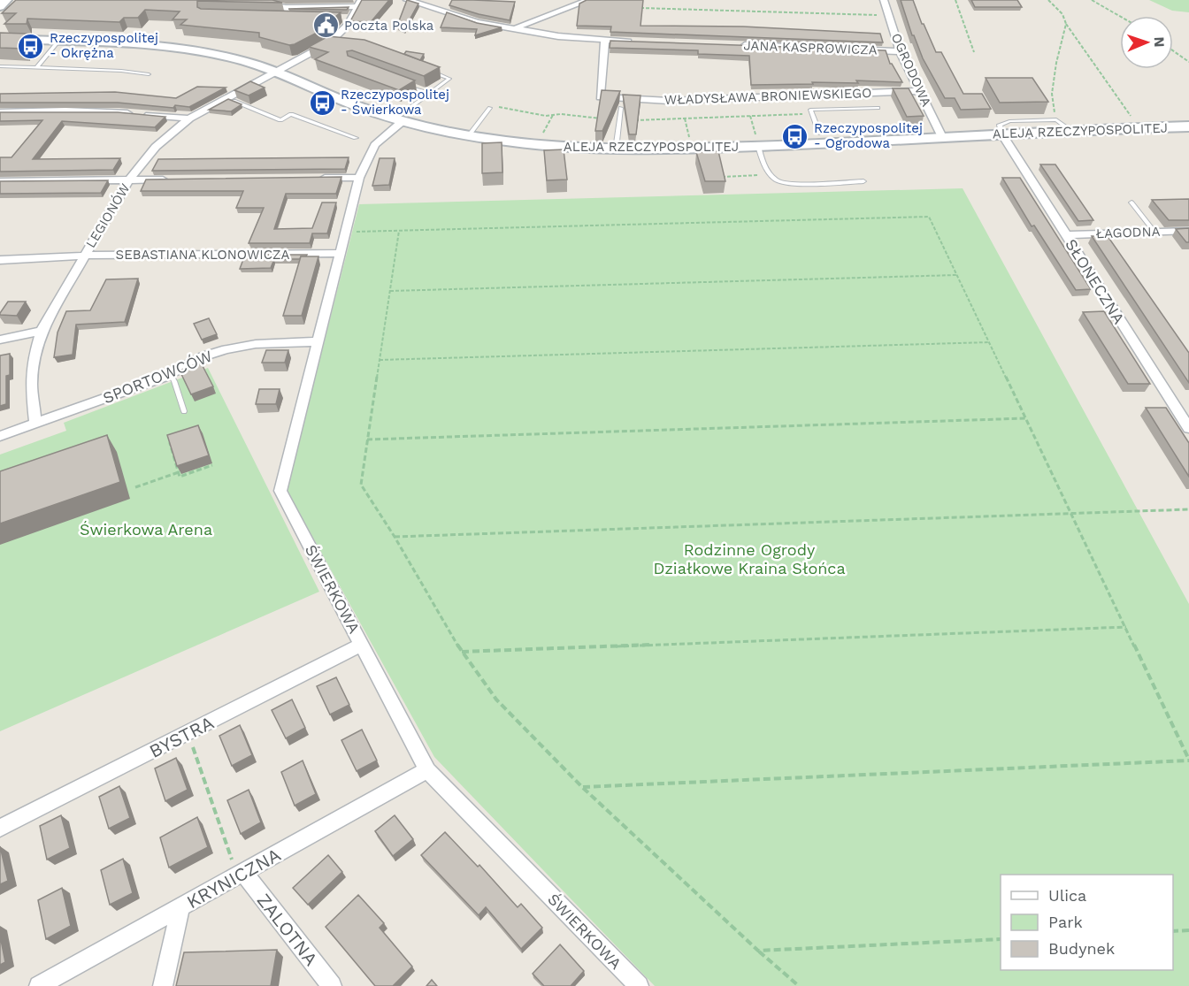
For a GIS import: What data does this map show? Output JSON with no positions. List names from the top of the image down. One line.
{"streets":{"street":["JANA KASPROWICZA","OGRODOWA","WŁADYSŁAWA BRONIEWSKIEGO","ALEJA RZECZYPOSPOLITEJ","LEGIONÓW","ŁAGODNA","SEBASTIANA KLONOWICZA","SŁONECZNA","SPORTOWCÓW","ŚWIERKOWA","BYSTRA","KRYNICZNA","ZALOTNA"]},"crossings":[["JANA KASPROWICZA","OGRODOWA"],["OGRODOWA","WŁADYSŁAWA BRONIEWSKIEGO"],["OGRODOWA","ALEJA RZECZYPOSPOLITEJ"],["ALEJA RZECZYPOSPOLITEJ","LEGIONÓW"],["ALEJA RZECZYPOSPOLITEJ","SŁONECZNA"],["ALEJA RZECZYPOSPOLITEJ","ŚWIERKOWA"],["LEGIONÓW","SEBASTIANA KLONOWICZA"],["LEGIONÓW","SPORTOWCÓW"],["ŁAGODNA","SŁONECZNA"],["SEBASTIANA KLONOWICZA","ŚWIERKOWA"],["SPORTOWCÓW","ŚWIERKOWA"],["ŚWIERKOWA","BYSTRA"],["ŚWIERKOWA","KRYNICZNA"],["KRYNICZNA","ZALOTNA"]],"parks":["Świerkowa Arena","Rodzinne Ogrody Działkowe Kraina Słońca"],"places":{"public building":["Poczta Polska"],"bus stop":["Rzeczypospolitej - Okrężna","Rzeczypospolitej - Świerkowa","Rzeczypospolitej - Ogrodowa"]},"legend":["Ulica","Park","Budynek"],"north":"right"}
